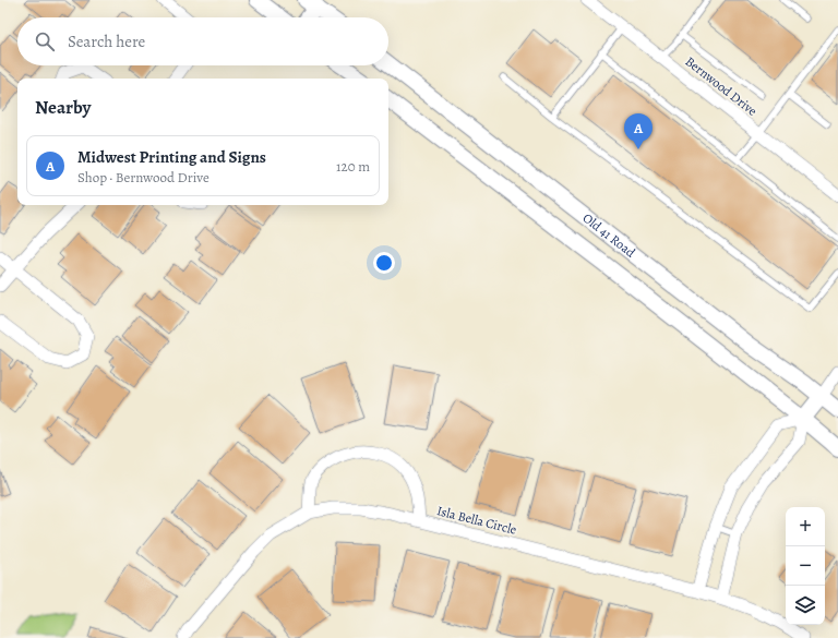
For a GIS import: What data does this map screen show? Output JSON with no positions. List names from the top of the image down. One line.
{"streets":{"street":["Bernwood Drive","Old 41 Road","Isla Bella Circle"]},"page":{"search":"Search here","heading":"Nearby","pins":"A","list":[{"mark":"A","name":"Midwest Printing and Signs","note":"Shop · Bernwood Drive","value":"120 m"}],"map_buttons":["+","−"]}}
